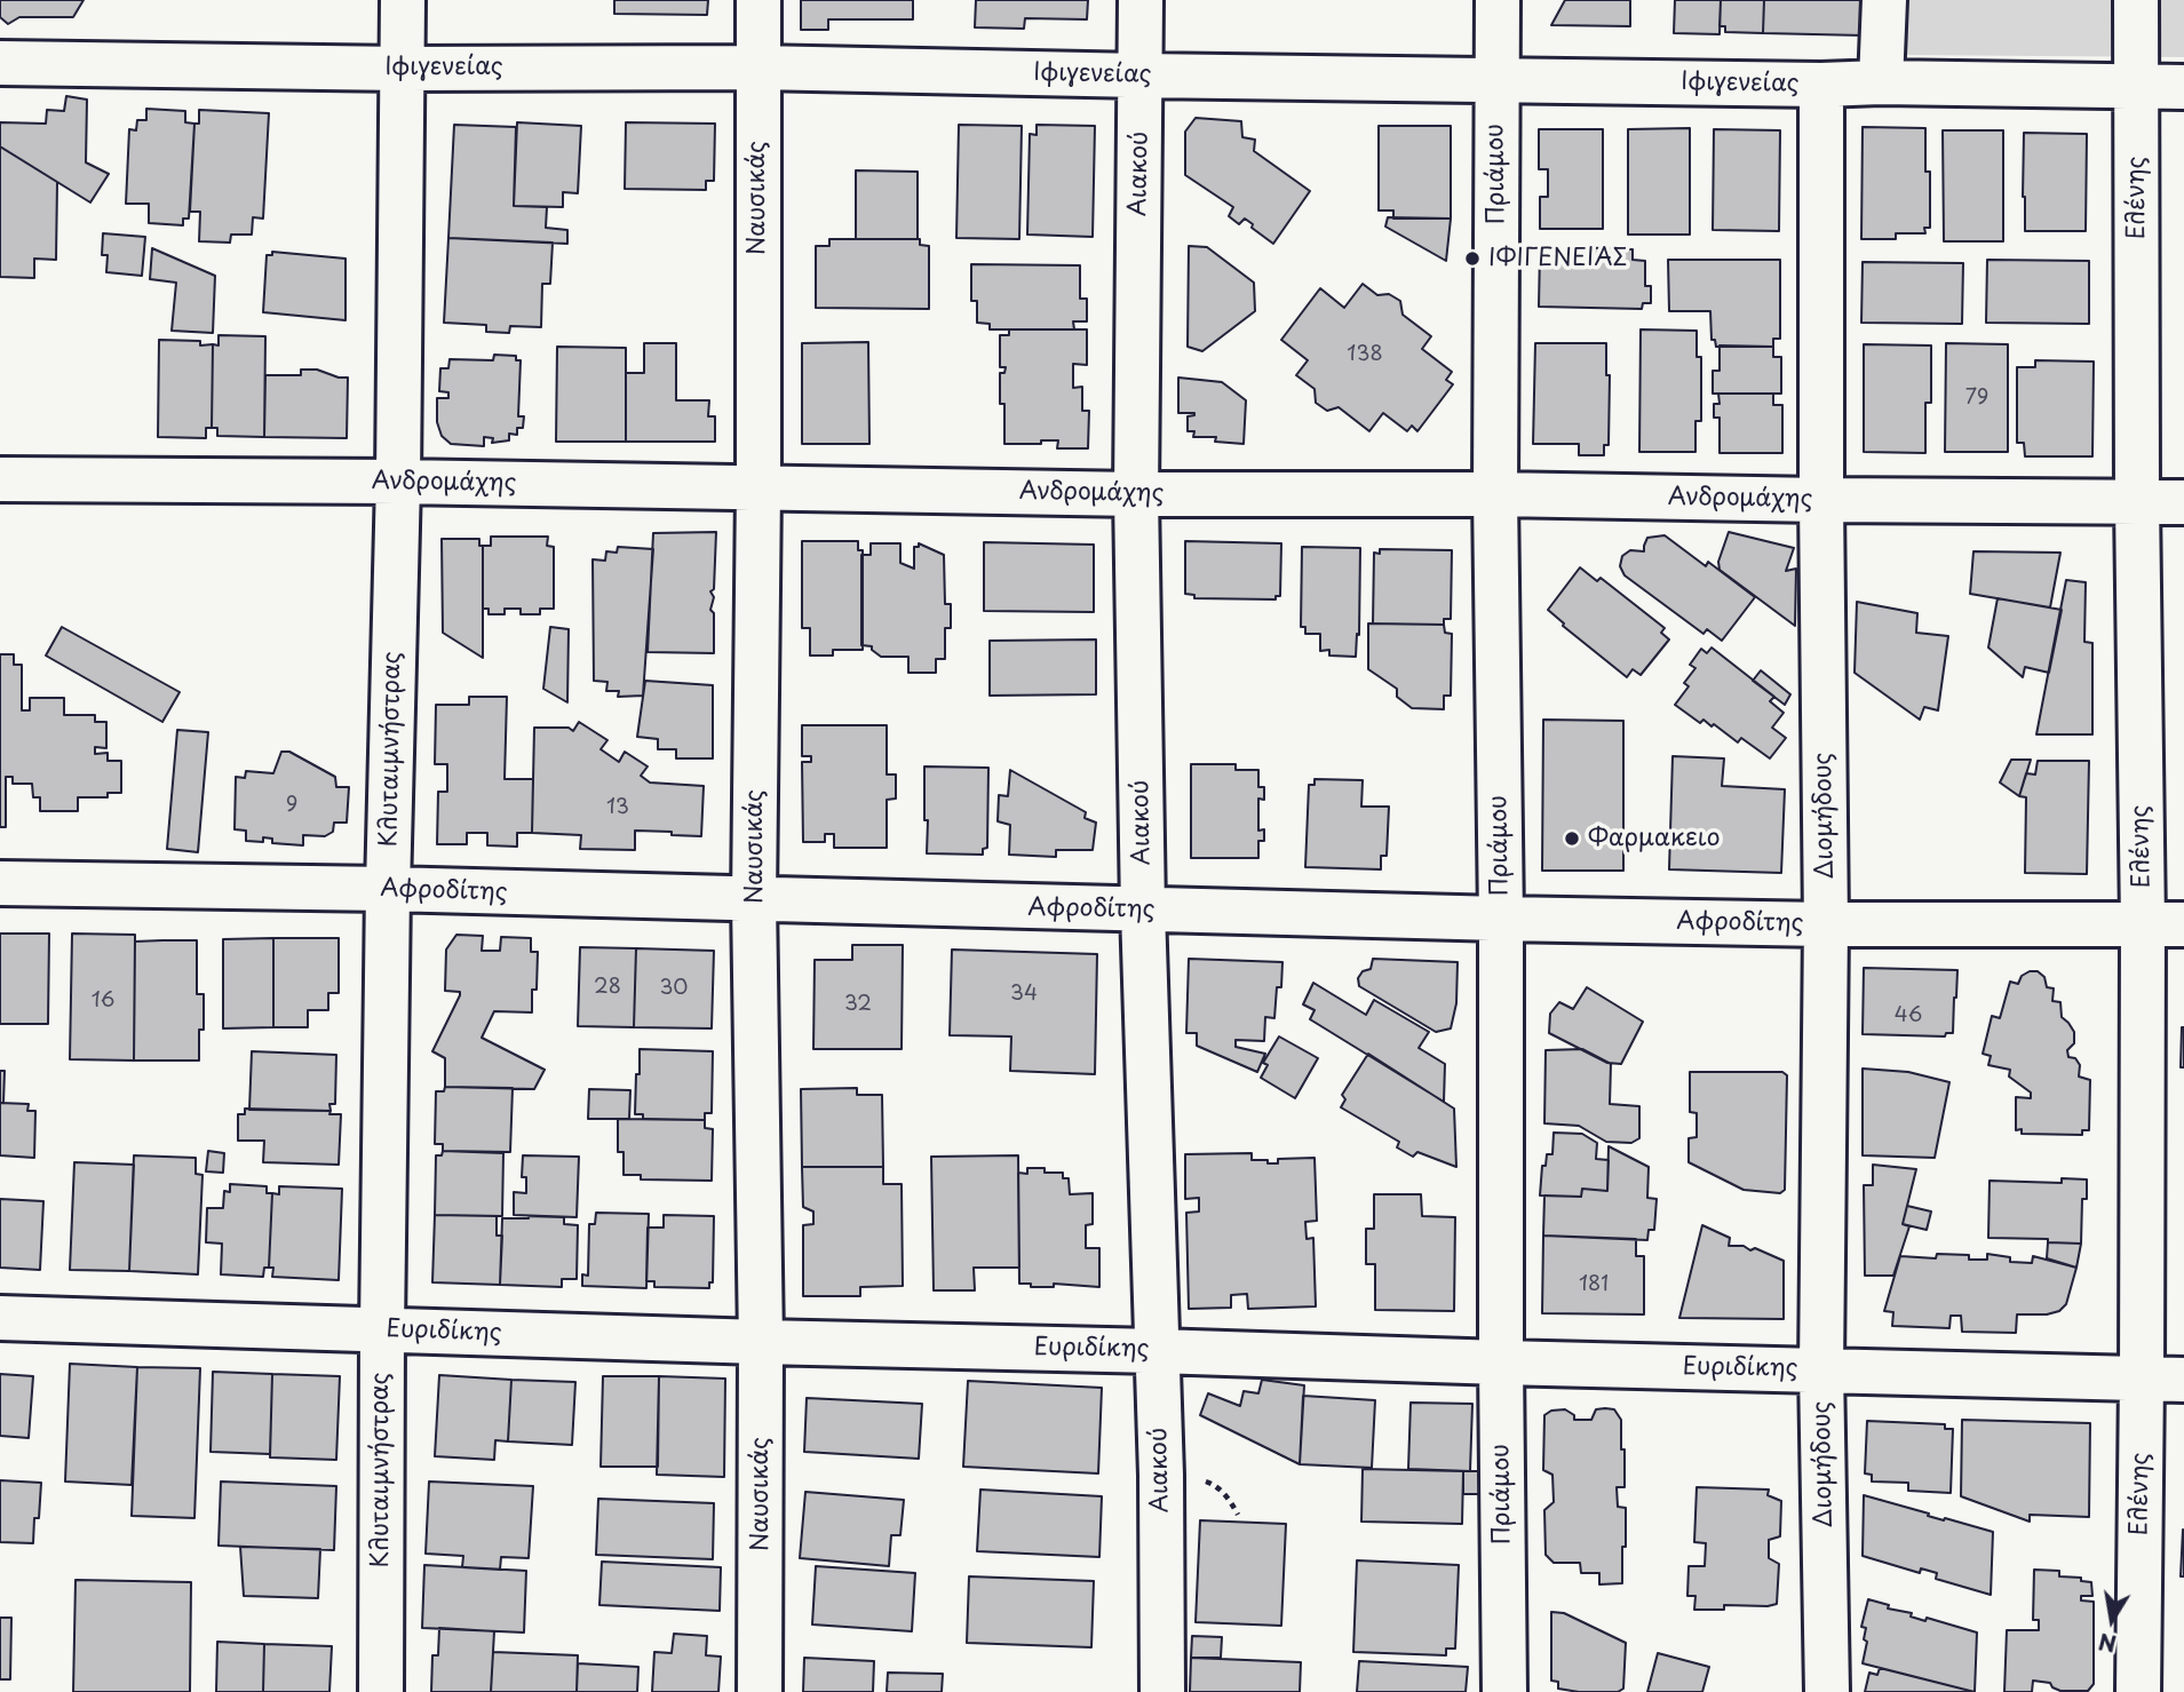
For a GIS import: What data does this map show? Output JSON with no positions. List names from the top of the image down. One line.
{"streets":{"street":["Ιφιγενείας","Αιακού","Πριάμου","Ναυσικάς","Ελένης","Ανδρομάχης","Κλυταιμνήστρας","Διομήδους","Αφροδίτης","Ευριδίκης"]},"crossings":[["Ιφιγενείας","Αιακού"],["Ιφιγενείας","Πριάμου"],["Ιφιγενείας","Ναυσικάς"],["Ιφιγενείας","Ελένης"],["Ιφιγενείας","Κλυταιμνήστρας"],["Ιφιγενείας","Διομήδους"],["Αιακού","Ανδρομάχης"],["Αιακού","Αφροδίτης"],["Αιακού","Ευριδίκης"],["Πριάμου","Ανδρομάχης"],["Πριάμου","Αφροδίτης"],["Πριάμου","Ευριδίκης"],["Ναυσικάς","Ανδρομάχης"],["Ναυσικάς","Αφροδίτης"],["Ναυσικάς","Ευριδίκης"],["Ελένης","Ανδρομάχης"],["Ελένης","Αφροδίτης"],["Ελένης","Ευριδίκης"],["Ανδρομάχης","Κλυταιμνήστρας"],["Ανδρομάχης","Διομήδους"],["Κλυταιμνήστρας","Αφροδίτης"],["Κλυταιμνήστρας","Ευριδίκης"],["Διομήδους","Αφροδίτης"],["Διομήδους","Ευριδίκης"]],"places":["ΙΦΙΓΕΝΕΙΑΣ","Φαρμακειο"],"house_numbers":["138","79","9","13","28","30","34","16","32","46","181"],"north":"bottom"}
